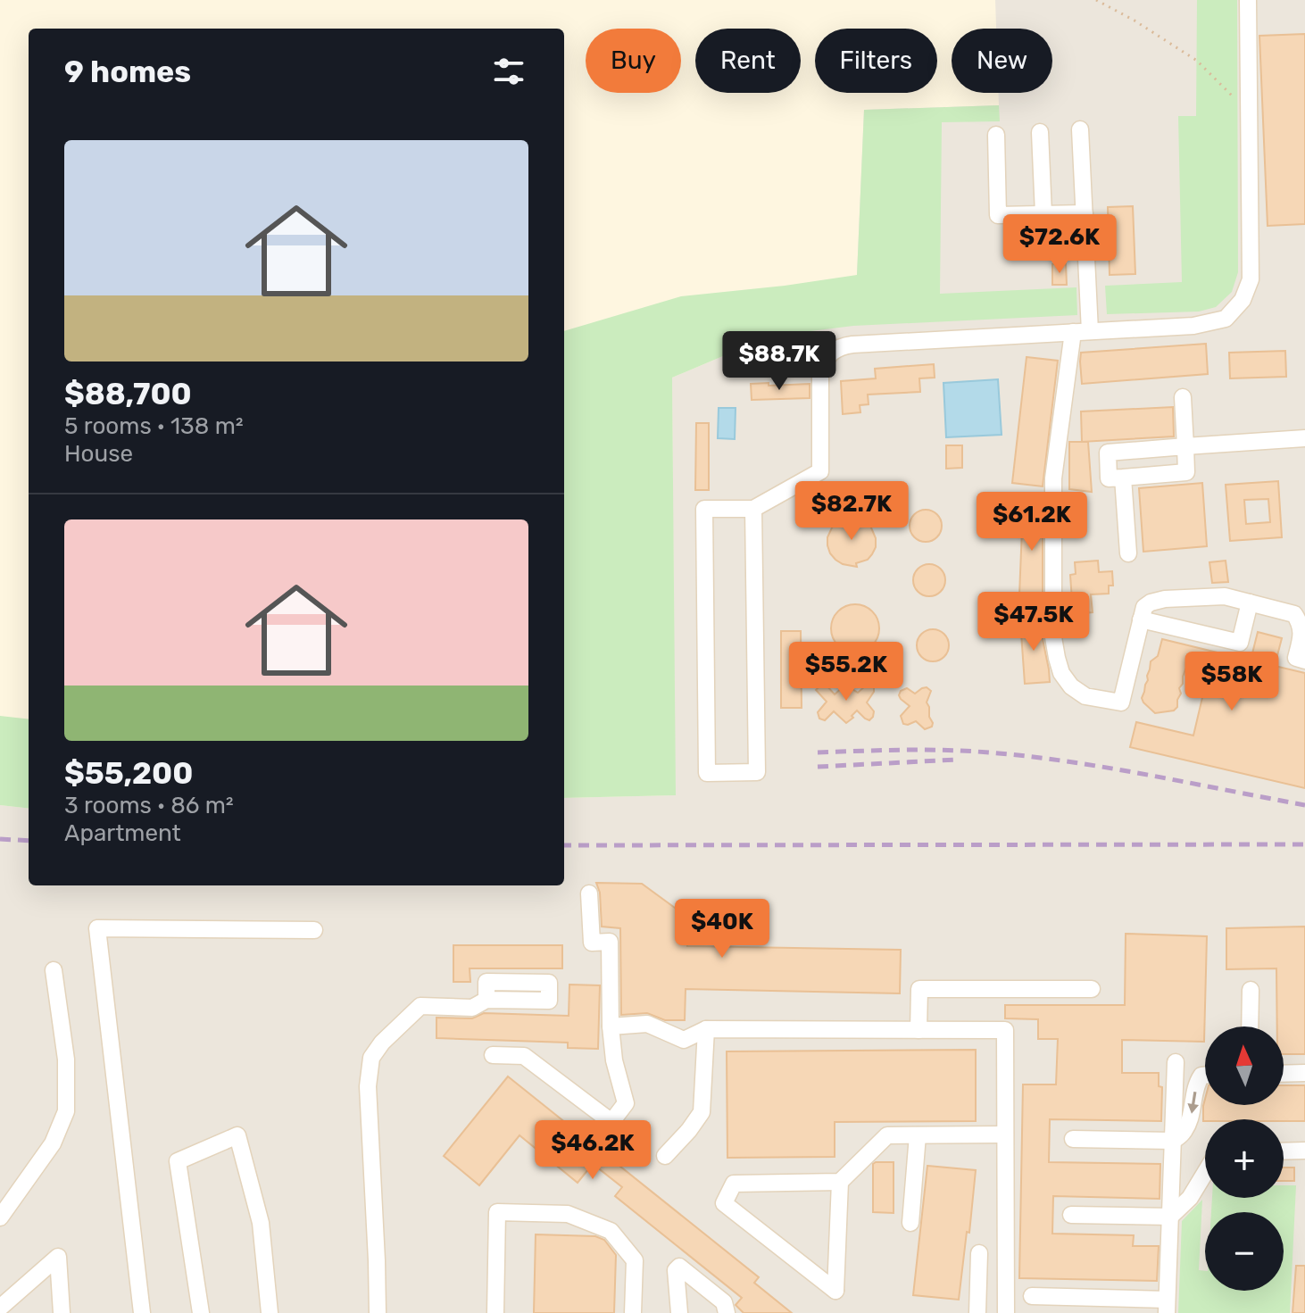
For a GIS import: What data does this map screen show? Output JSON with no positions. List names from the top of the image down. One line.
{"north":"top","page":{"chip":["Buy","Rent","Filters","New"],"heading":"9 homes","list":[{"name":"$88,700","note":"5 rooms · 138 m² · House"},{"name":"$55,200","note":"3 rooms · 86 m² · Apartment"}],"price":["$72.6K","$88.7K","$82.7K","$61.2K","$47.5K","$55.2K","$58K","$40K","$46.2K"],"map_buttons":["+","−"]}}
